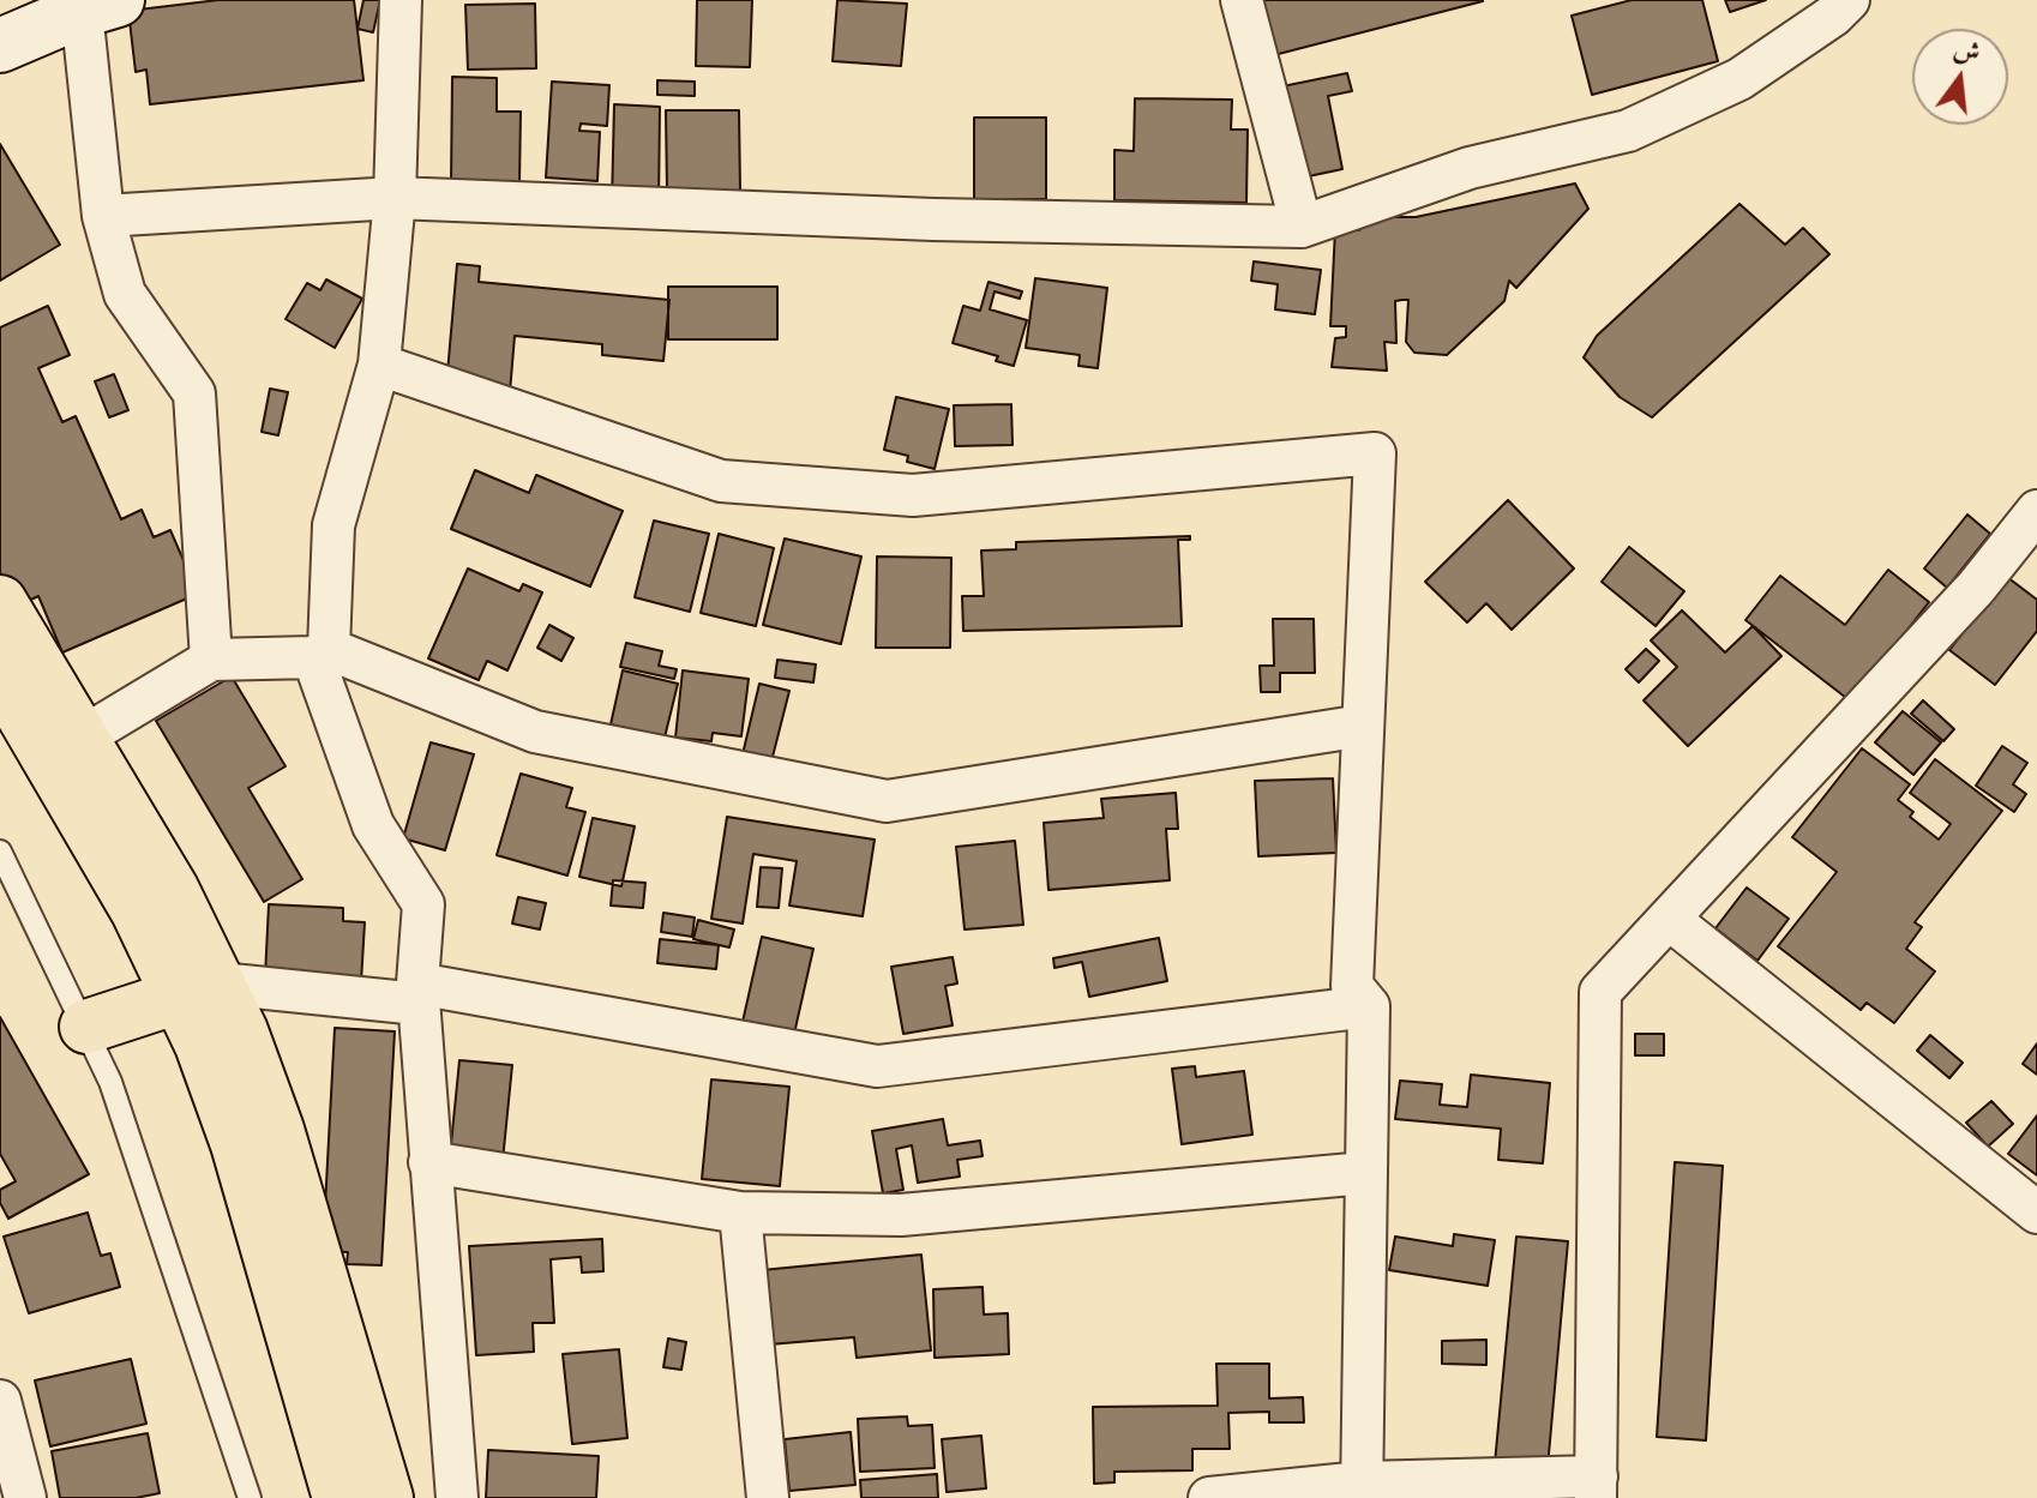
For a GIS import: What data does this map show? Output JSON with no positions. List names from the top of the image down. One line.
{"north":"top"}
